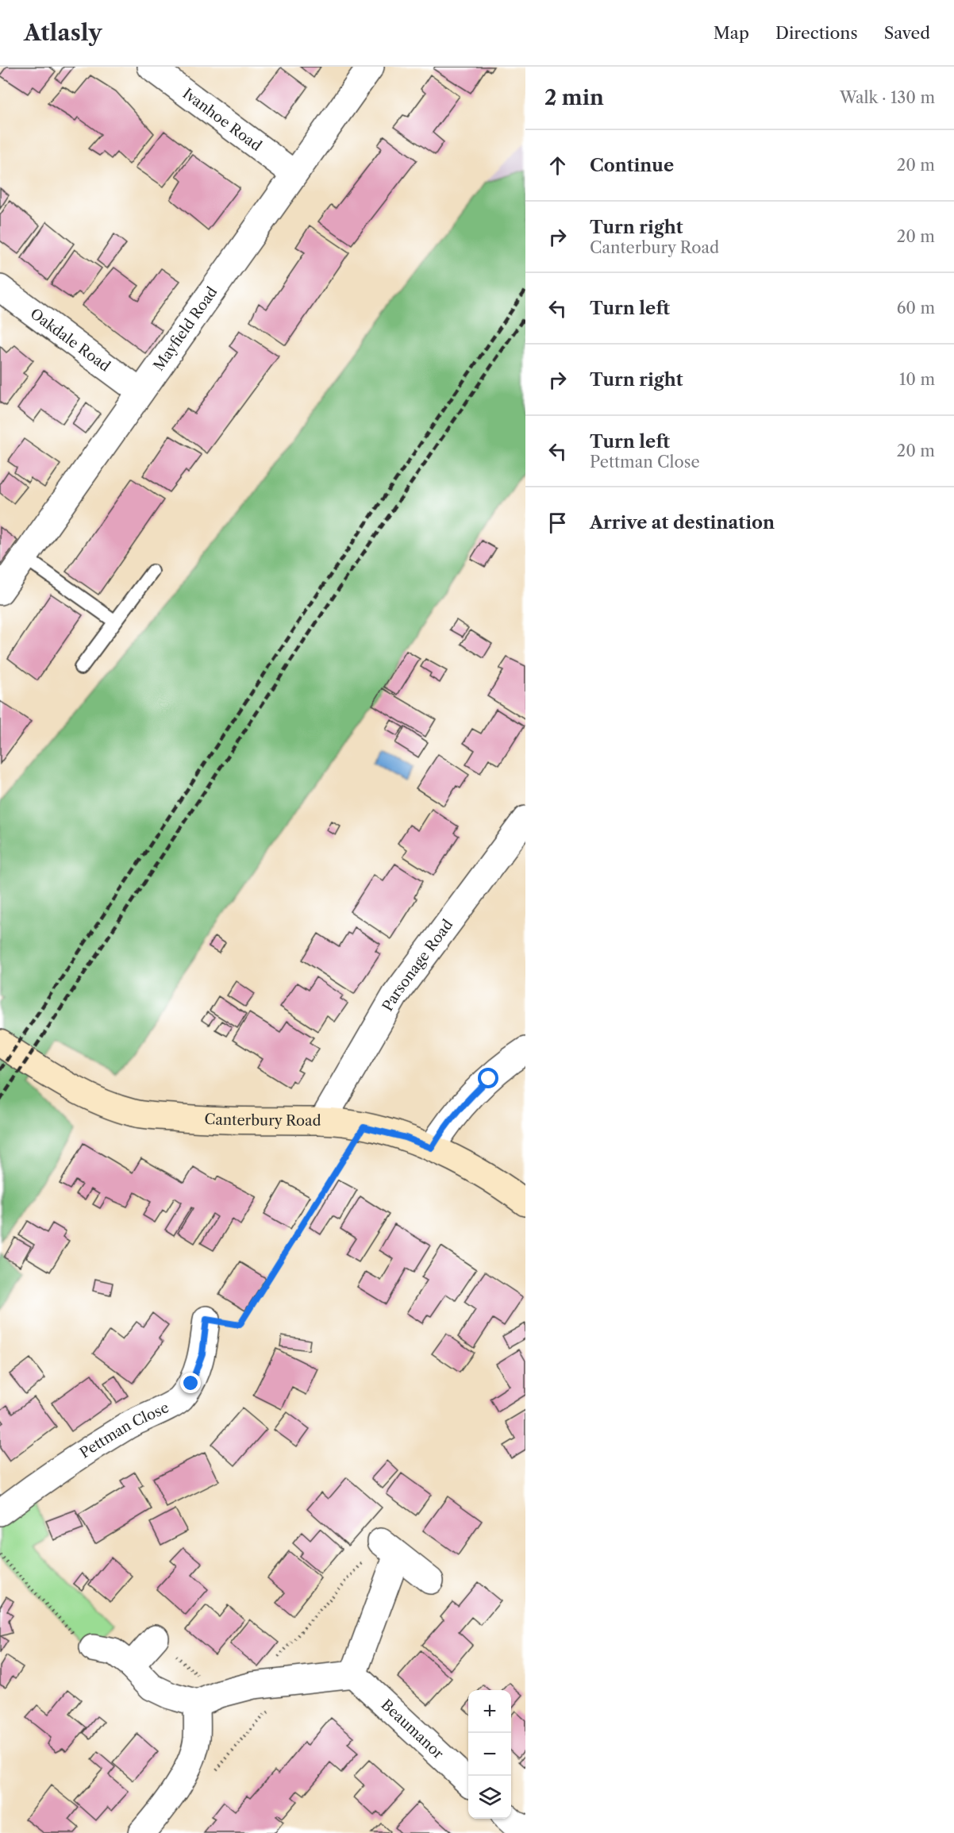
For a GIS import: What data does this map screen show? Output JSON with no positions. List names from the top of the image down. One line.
{"streets":{"main road":["Canterbury Road"],"street":["Ivanhoe Road","Mayfield Road","Oakdale Road","Parsonage Road","Pettman Close","Beaumanor"]},"crossings":[["Ivanhoe Road","Mayfield Road"],["Mayfield Road","Oakdale Road"],["Parsonage Road","Canterbury Road"]],"page":{"header":"Atlasly","nav":["Map","Directions","Saved"],"heading":["2 min","Walk · 130 m"],"list":[["Continue","20 m"],["Turn right","Canterbury Road","20 m"],["Turn left","60 m"],["Turn right","10 m"],["Turn left","Pettman Close","20 m"],"Arrive at destination"],"map_buttons":["+","−"]}}
